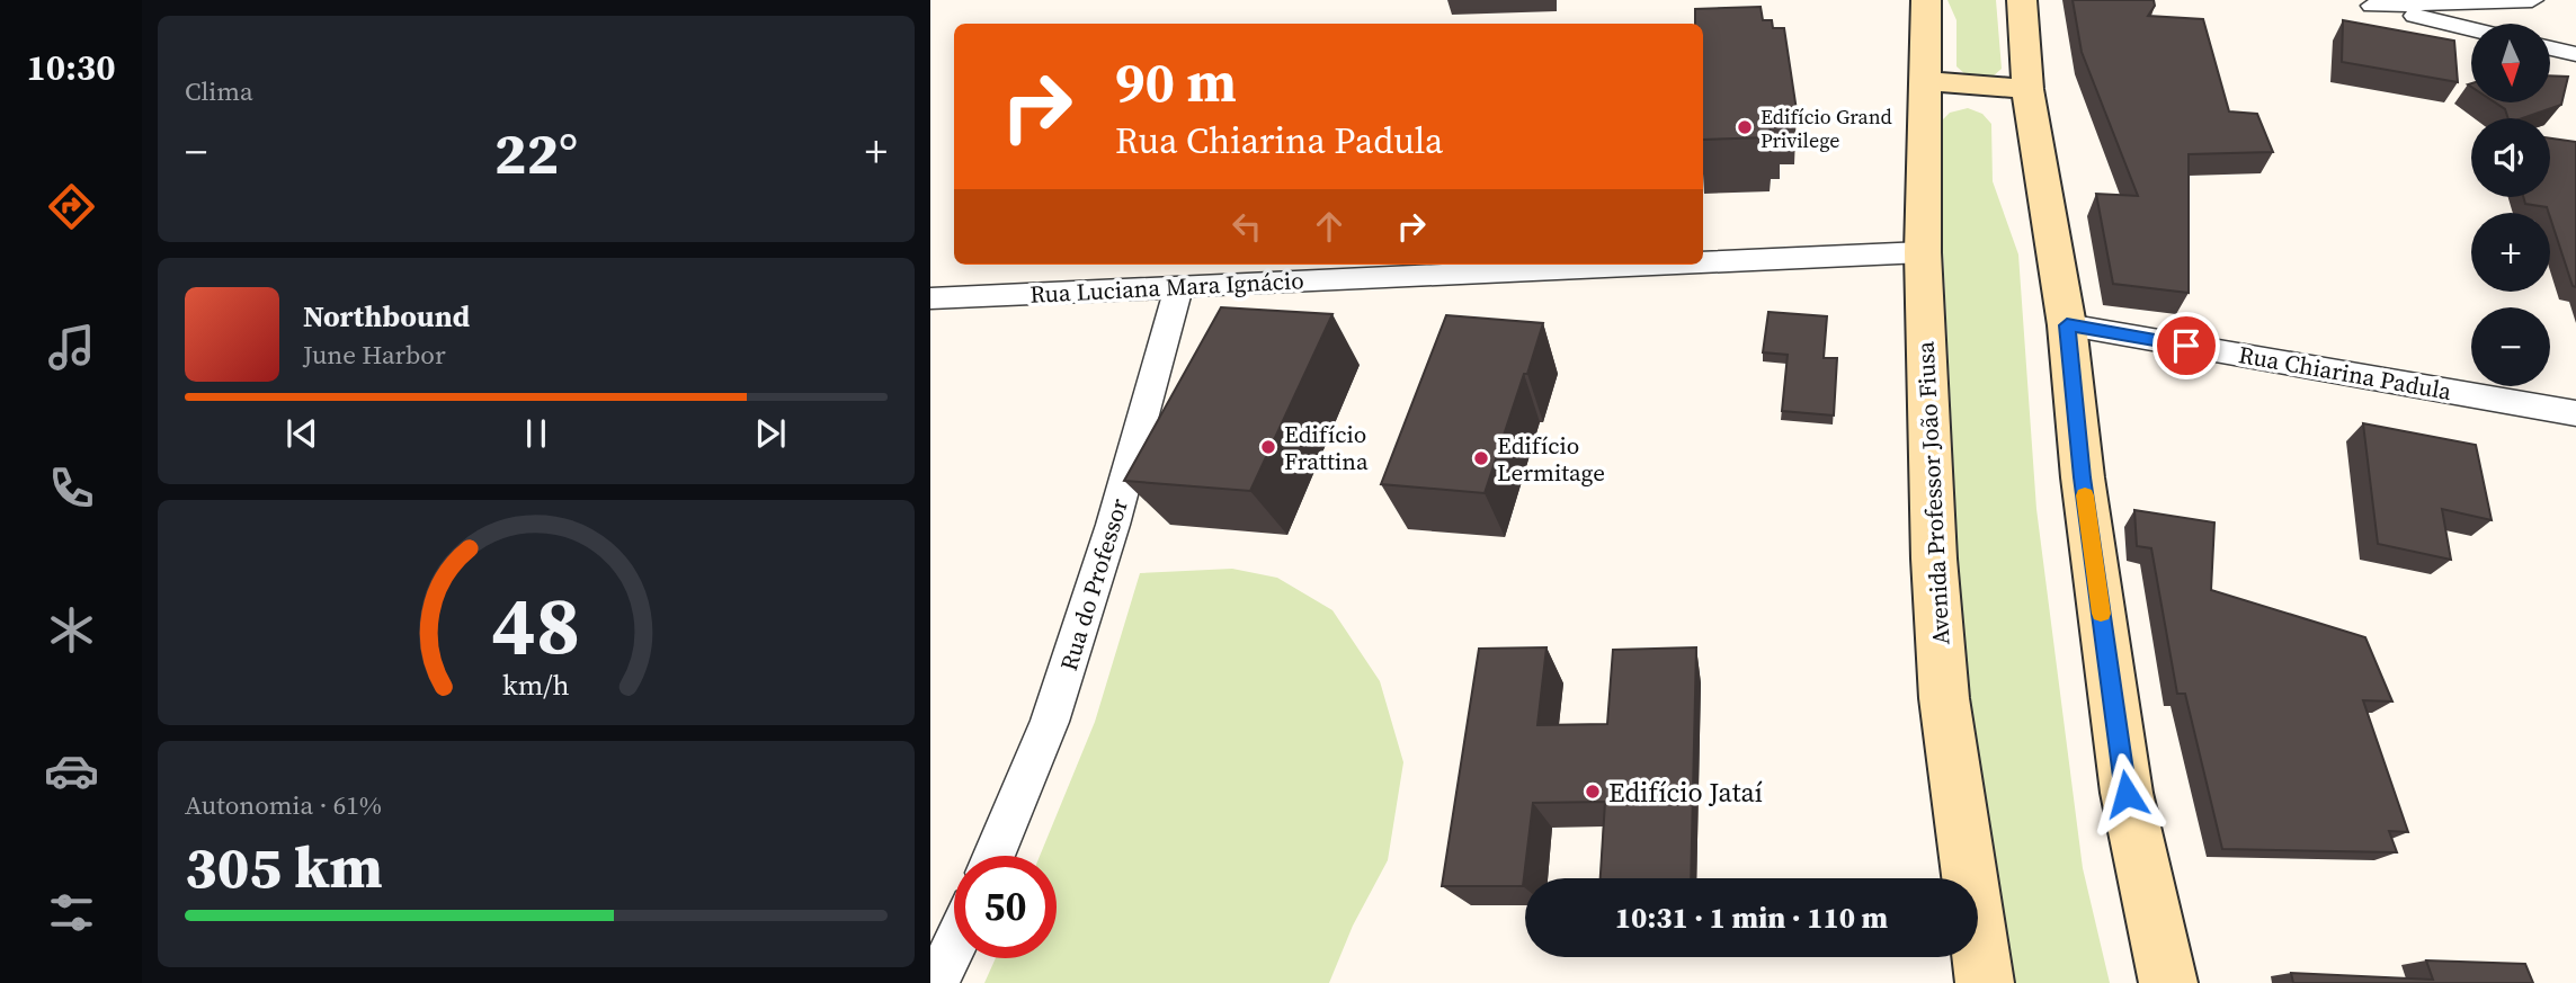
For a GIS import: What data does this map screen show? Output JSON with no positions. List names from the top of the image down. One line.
{"streets":{"main road":["Avenida Professor João Fiusa"],"street":["Rua Luciana Mara Ignácio","Rua Chiarina Padula","Rua do Professor"]},"crossings":[["Rua Luciana Mara Ignácio","Avenida Professor João Fiusa"],["Rua Luciana Mara Ignácio","Rua do Professor"]],"places":["Edifício Grand Privilege","Edifício Frattina","Edifício Lermitage","Edifício Jataí"],"north":"bottom","page":{"tabs":"10:30","tile":["Clima",["Autonomia · 61%","305 km"]],"map_buttons":["+","−"],"turn":["90 m","Rua Chiarina Padula"],"heat":["−","22°","+"],"song":["Northbound","June Harbor"],"limit":"50","trip":"10:31 · 1 min · 110 m","gauge":["48","km/h"]}}
